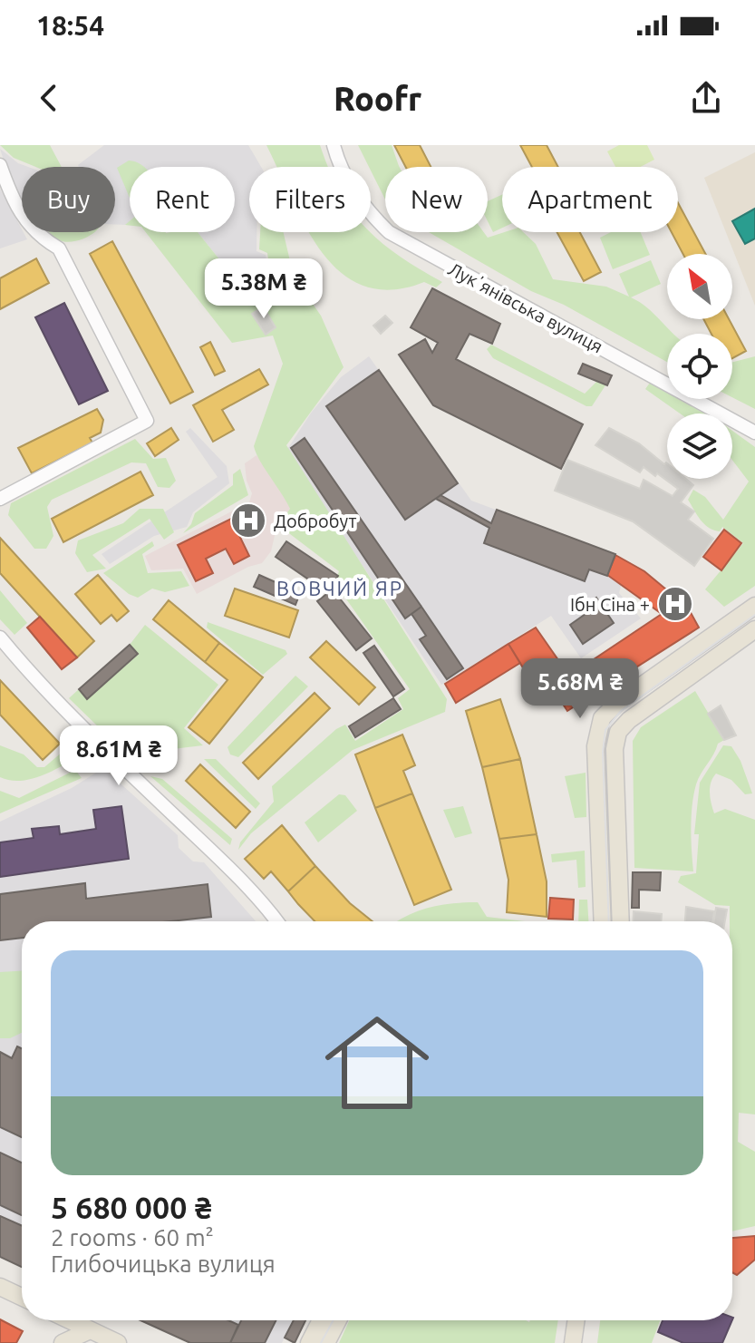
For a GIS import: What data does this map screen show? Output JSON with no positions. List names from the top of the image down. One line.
{"streets":{"street":["Лукʼянівська вулиця"]},"districts":["ВОВЧИЙ ЯР"],"places":{"hospital":["Добробут","Ібн Сіна +"]},"north":"top left","page":{"status":"18:54","header":"Roofr","chip":["Buy","Rent","Filters","New","Apartment"],"price":["5.38M ₴","5.68M ₴","8.61M ₴"],"list":[{"name":"5 680 000 ₴","note":"2 rooms · 60 m² · Глибочицька вулиця"}]}}
